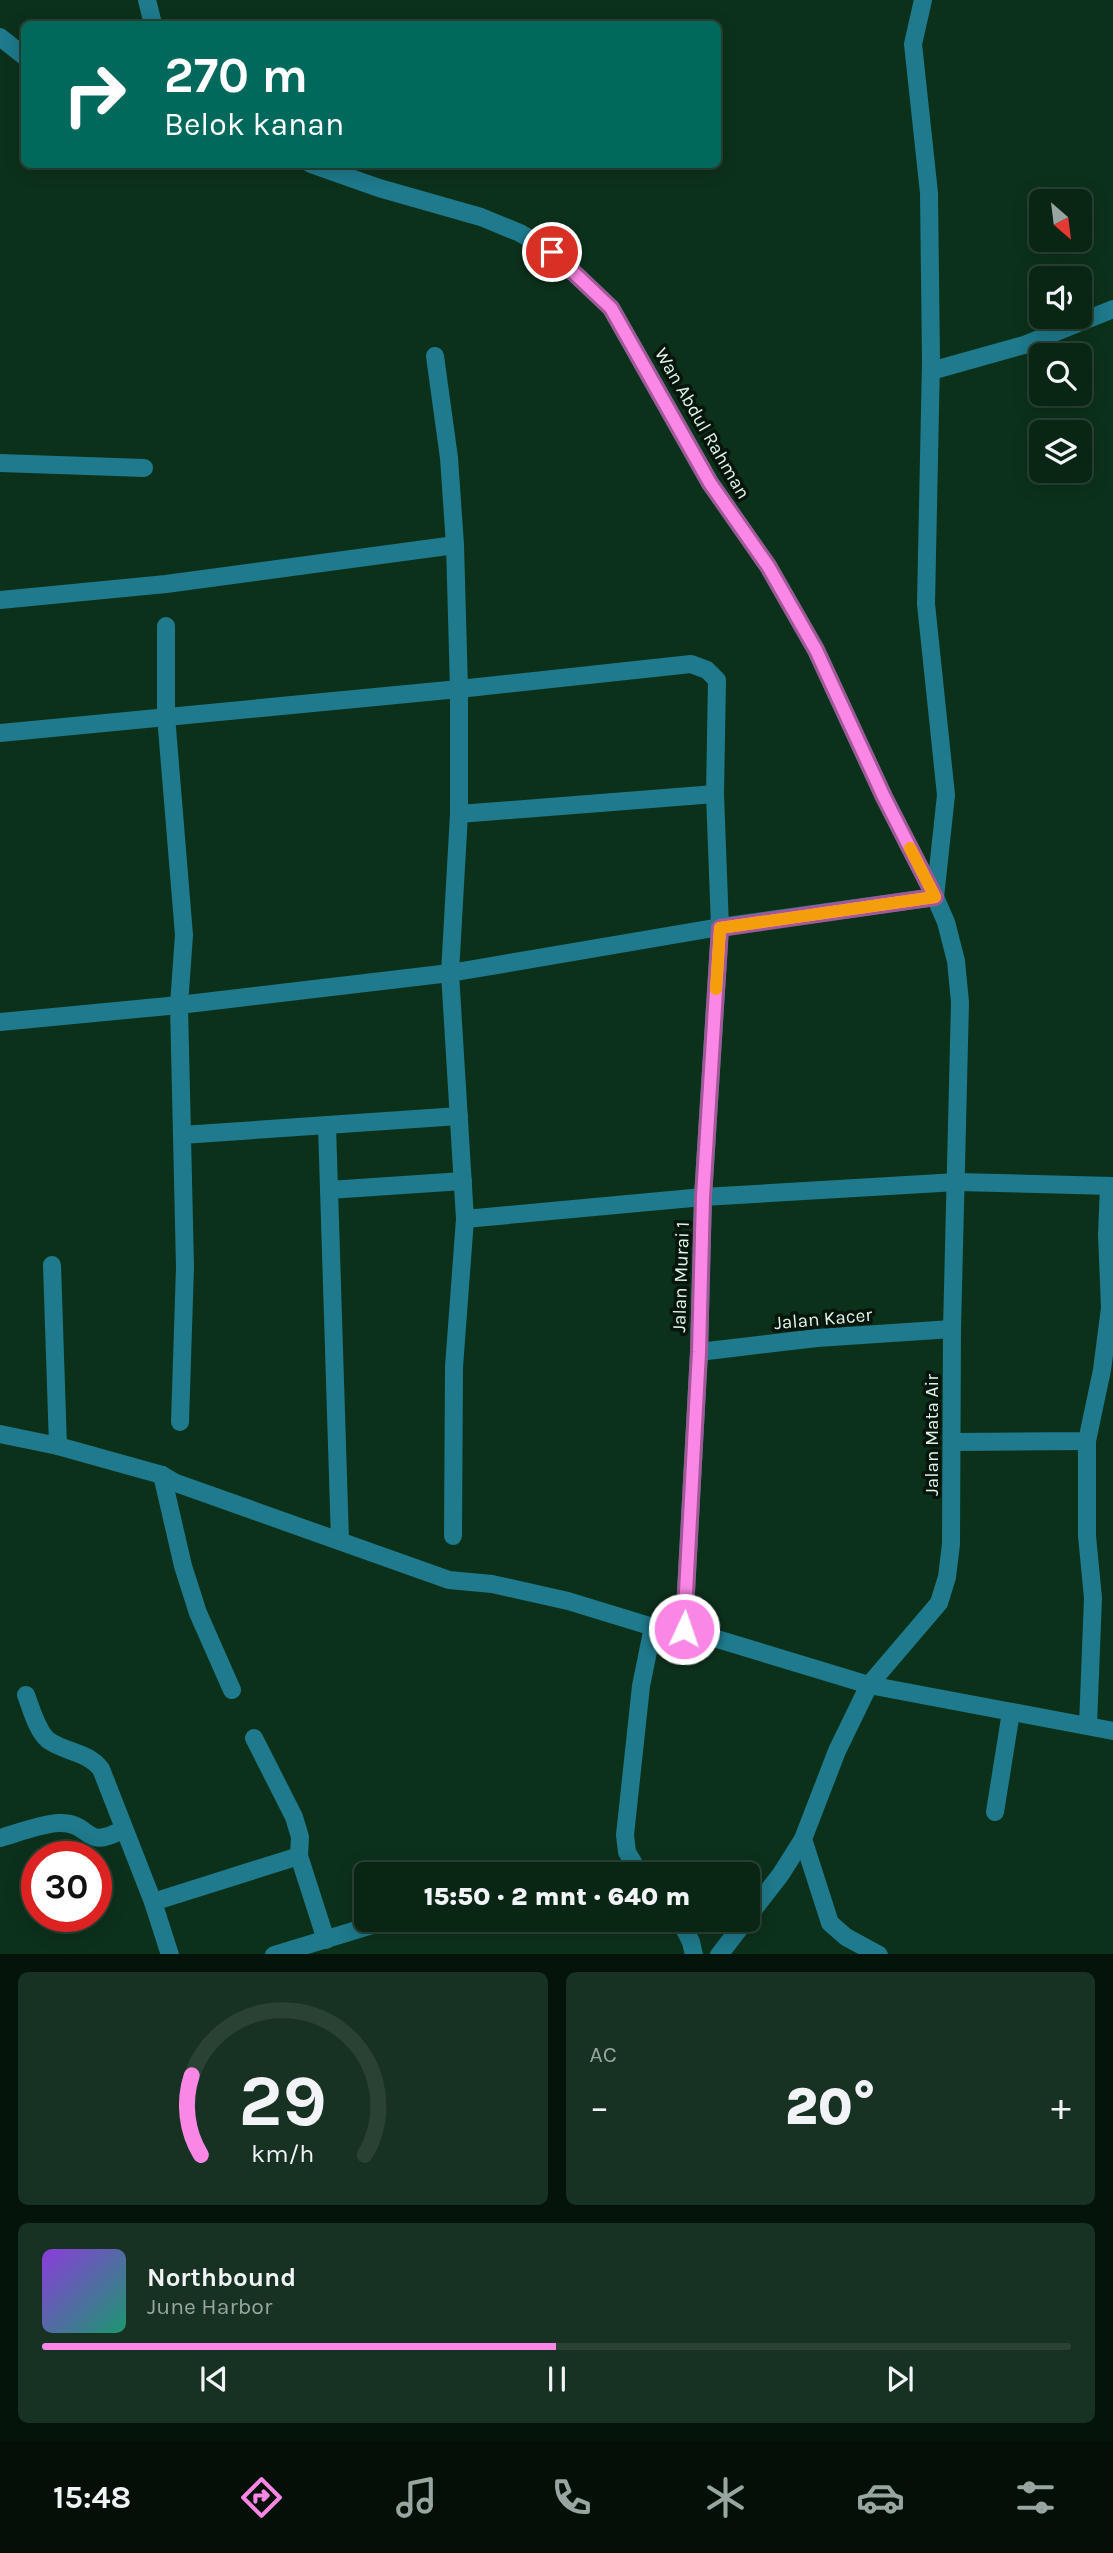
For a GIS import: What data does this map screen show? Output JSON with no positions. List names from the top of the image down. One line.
{"streets":{"street":["Wan Abdul Rahman","Jalan Murai 1","Jalan Kacer","Jalan Mata Air"]},"crossings":[["Wan Abdul Rahman","Jalan Mata Air"],["Jalan Murai 1","Jalan Kacer"],["Jalan Kacer","Jalan Mata Air"]],"north":"bottom right","page":{"turn":["270 m","Belok kanan"],"limit":"30","trip":"15:50 · 2 mnt · 640 m","tile":"AC","heat":["−","20°","+"],"song":["Northbound","June Harbor"],"tabs":"15:48","gauge":["29","km/h"]}}
